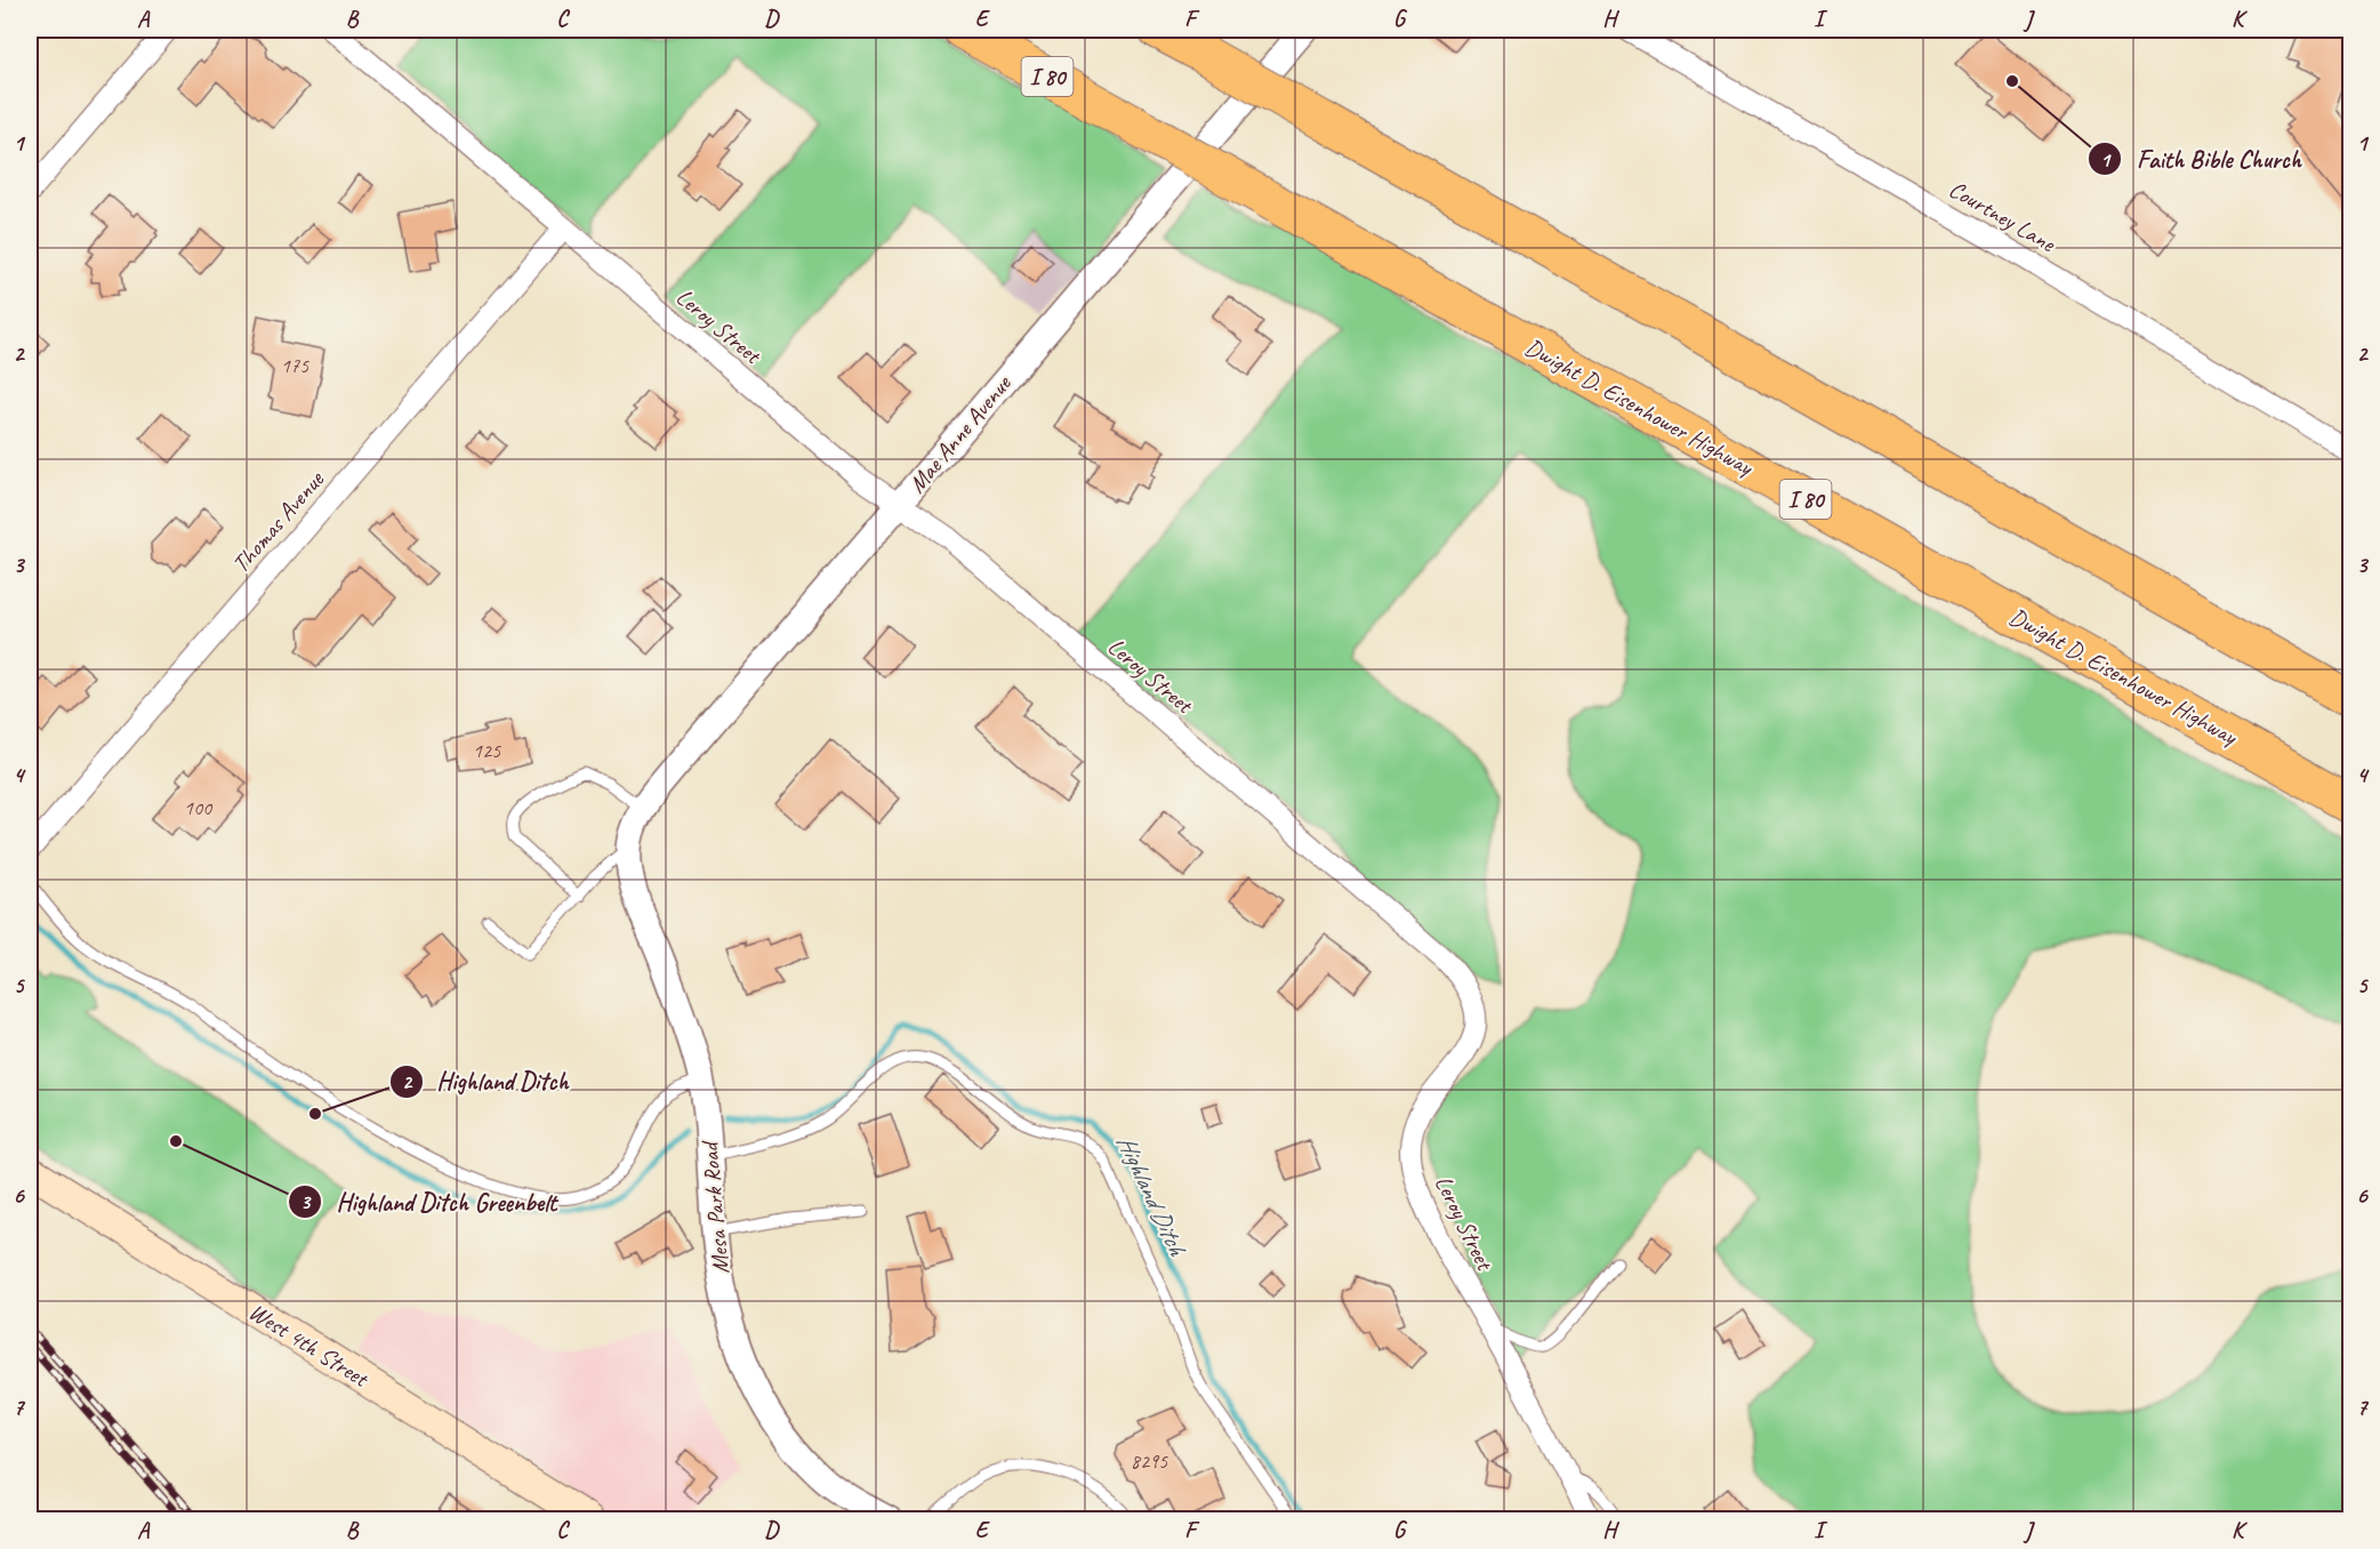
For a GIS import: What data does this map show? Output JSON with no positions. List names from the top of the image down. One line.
{"streets":{"highway":["I 80","Dwight D. Eisenhower Highway"],"main road":["West 4th Street"],"street":["Courtney Lane","Leroy Street","Mae Anne Avenue","Thomas Avenue","Mesa Park Road"]},"crossings":[["Leroy Street","Mae Anne Avenue"],["Leroy Street","Thomas Avenue"],["Mae Anne Avenue","Mesa Park Road"]],"water":["Highland Ditch"],"places":["Faith Bible Church","Highland Ditch","Highland Ditch Greenbelt"],"house_numbers":["175","125","100","8295"],"grid":{"columns":["A","B","C","D","E","F","G","H","I","J","K"],"rows":["1","2","3","4","5","6","7"]}}
